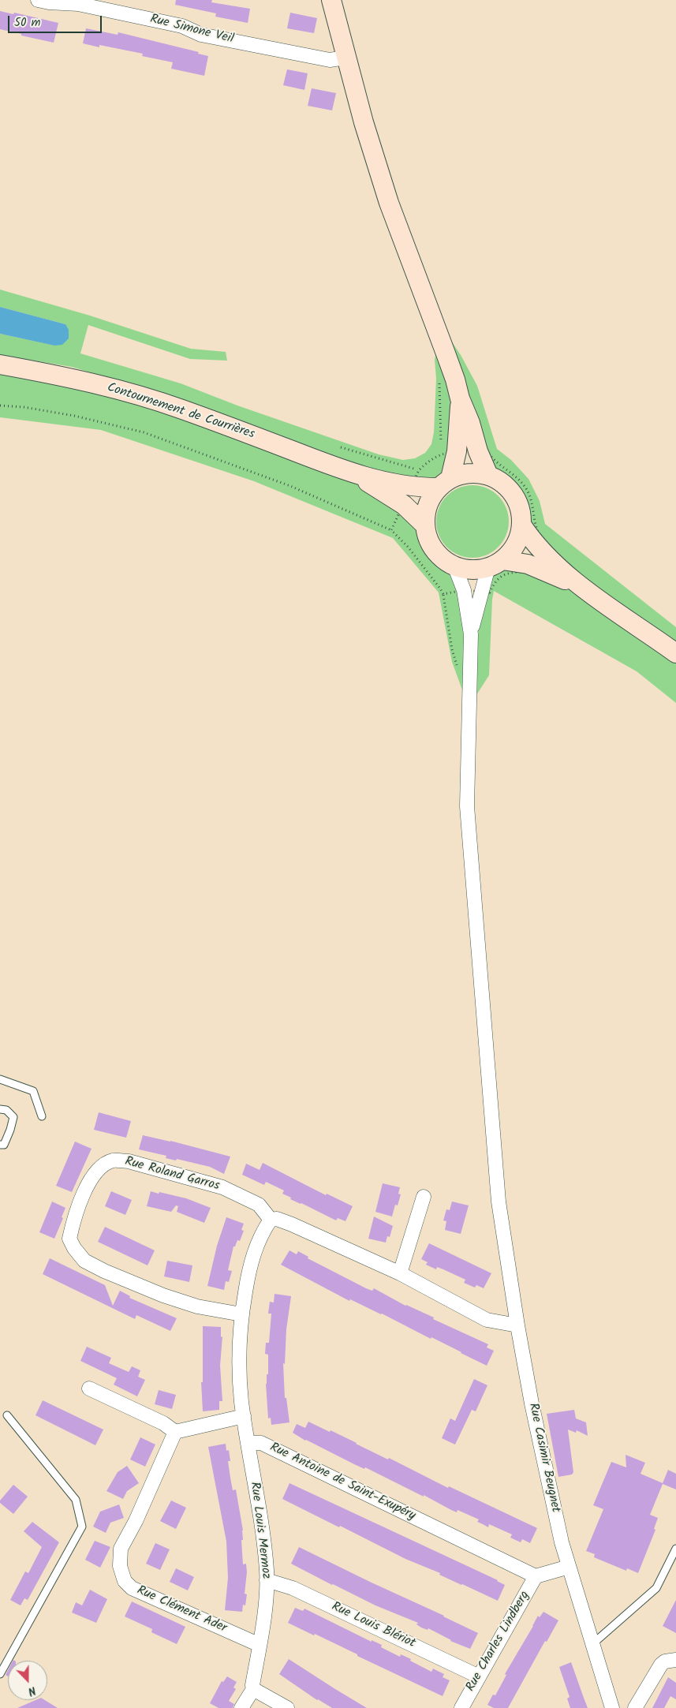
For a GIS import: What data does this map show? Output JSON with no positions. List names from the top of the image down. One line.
{"streets":{"main road":["Contournement de Courrières"],"street":["Rue Simone Veil","Rue Roland Garros","Rue Casimir Beugnet","Rue Antoine de Saint-Exupéry","Rue Louis Mermoz","Rue Clément Ader","Rue Louis Blériot","Rue Charles Lindberg"]},"crossings":[["Rue Antoine de Saint-Exupéry","Rue Louis Mermoz"],["Rue Antoine de Saint-Exupéry","Rue Charles Lindberg"],["Rue Louis Mermoz","Rue Clément Ader"],["Rue Louis Mermoz","Rue Louis Blériot"],["Rue Louis Blériot","Rue Charles Lindberg"]],"scale_bar":"50 m","north":"bottom"}
